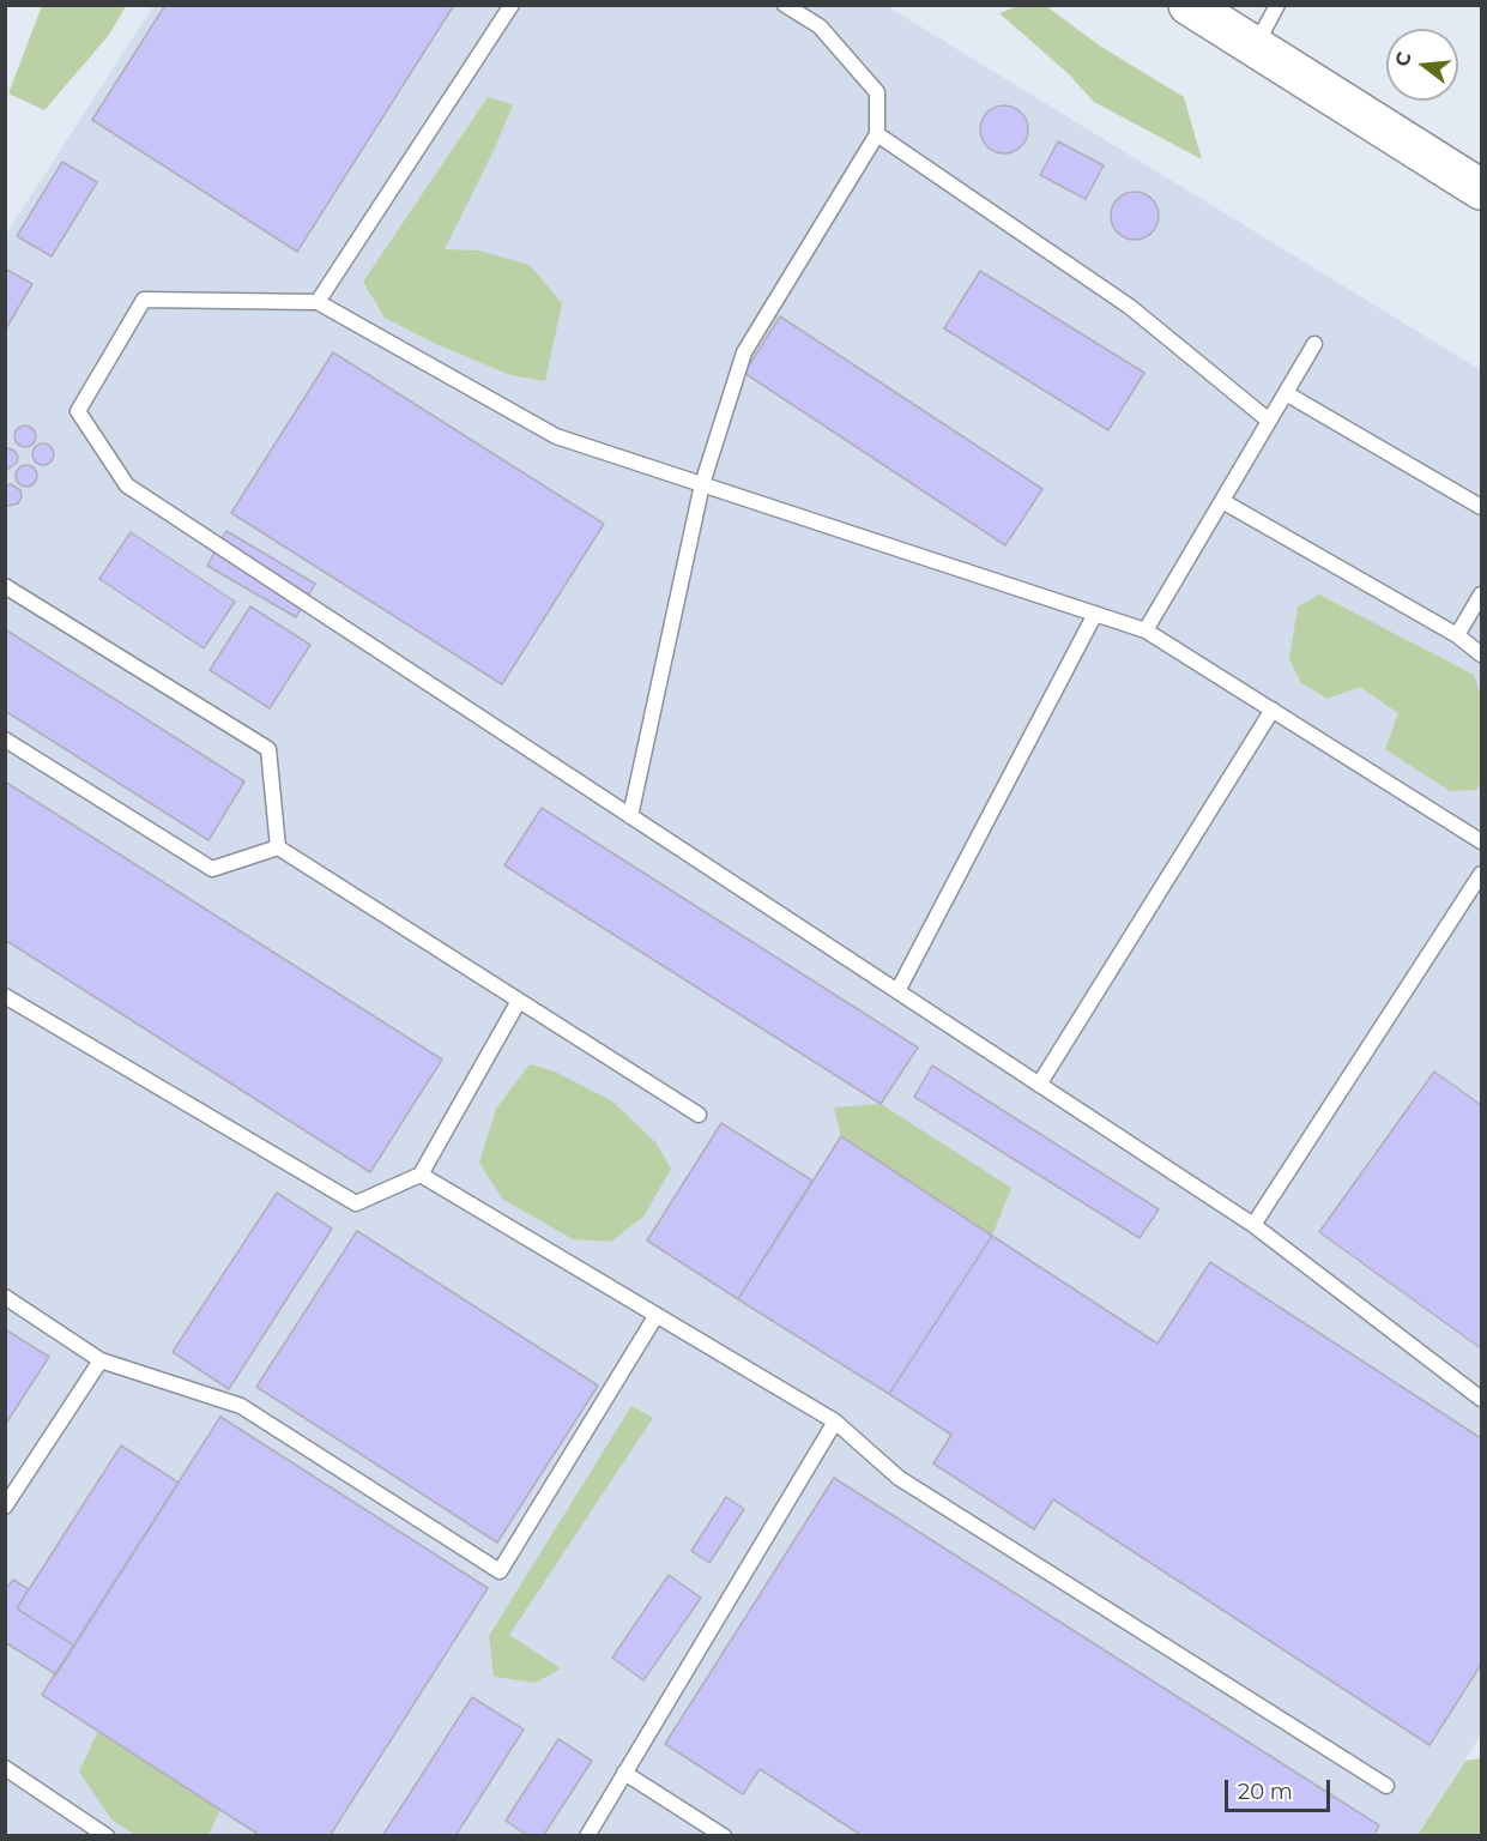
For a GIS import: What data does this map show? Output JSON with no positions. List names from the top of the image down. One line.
{"scale_bar":"20 m","north":"left"}
